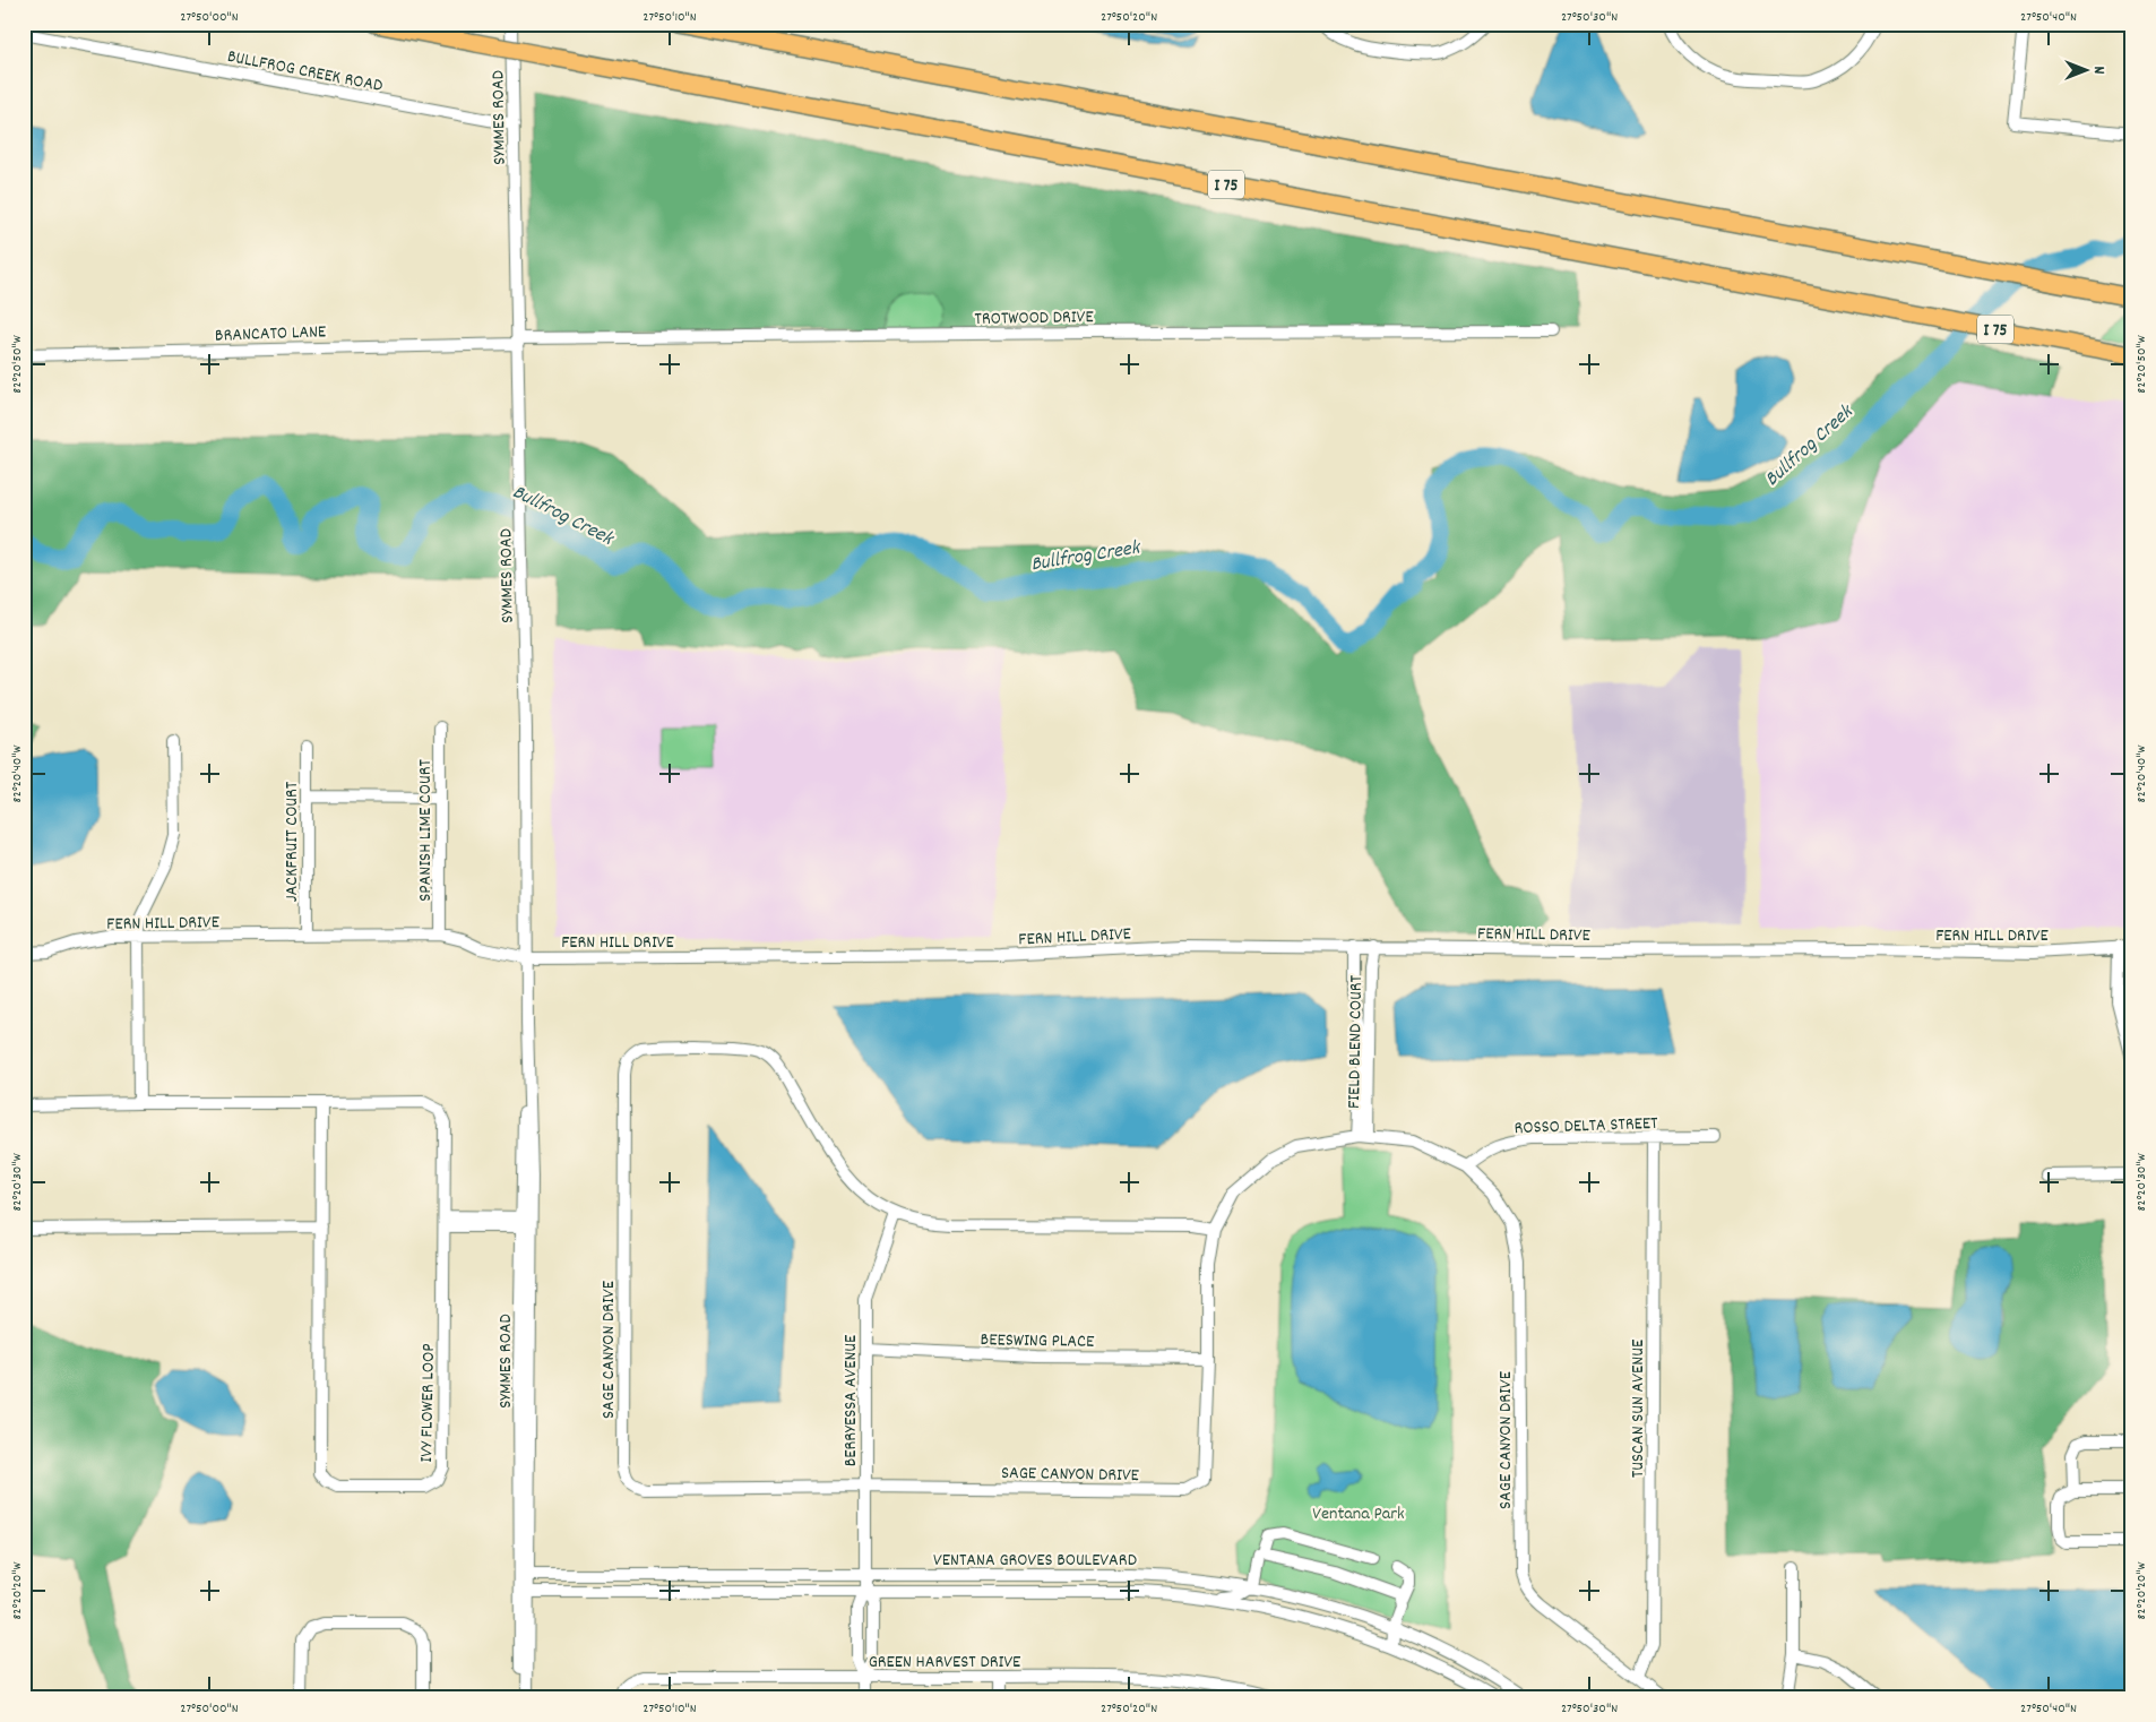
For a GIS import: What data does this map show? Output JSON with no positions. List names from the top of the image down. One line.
{"streets":{"highway":["I 75"],"street":["BULLFROG CREEK ROAD","SYMMES ROAD","TROTWOOD DRIVE","BRANCATO LANE","SPANISH LIME COURT","JACKFRUIT COURT","FERN HILL DRIVE","FIELD BLEND COURT","ROSSO DELTA STREET","BEESWING PLACE","SAGE CANYON DRIVE","BERRYESSA AVENUE","IVY FLOWER LOOP","TUSCAN SUN AVENUE","VENTANA GROVES BOULEVARD","GREEN HARVEST DRIVE"]},"crossings":[["BULLFROG CREEK ROAD","SYMMES ROAD"],["SYMMES ROAD","TROTWOOD DRIVE"],["SYMMES ROAD","BRANCATO LANE"],["SYMMES ROAD","FERN HILL DRIVE"],["SYMMES ROAD","VENTANA GROVES BOULEVARD"],["TROTWOOD DRIVE","BRANCATO LANE"],["SPANISH LIME COURT","FERN HILL DRIVE"],["JACKFRUIT COURT","FERN HILL DRIVE"],["FERN HILL DRIVE","FIELD BLEND COURT"],["FIELD BLEND COURT","SAGE CANYON DRIVE"],["ROSSO DELTA STREET","SAGE CANYON DRIVE"],["ROSSO DELTA STREET","TUSCAN SUN AVENUE"],["BEESWING PLACE","SAGE CANYON DRIVE"],["BEESWING PLACE","BERRYESSA AVENUE"],["SAGE CANYON DRIVE","BERRYESSA AVENUE"],["SAGE CANYON DRIVE","TUSCAN SUN AVENUE"],["BERRYESSA AVENUE","VENTANA GROVES BOULEVARD"],["BERRYESSA AVENUE","GREEN HARVEST DRIVE"]],"water":["Bullfrog Creek"],"parks":["Ventana Park"],"north":"right","coordinates":["27°50'00\"N","27°50'10\"N","27°50'20\"N","27°50'30\"N","27°50'40\"N","82°20'50\"W","82°20'40\"W","82°20'30\"W","82°20'20\"W"]}
